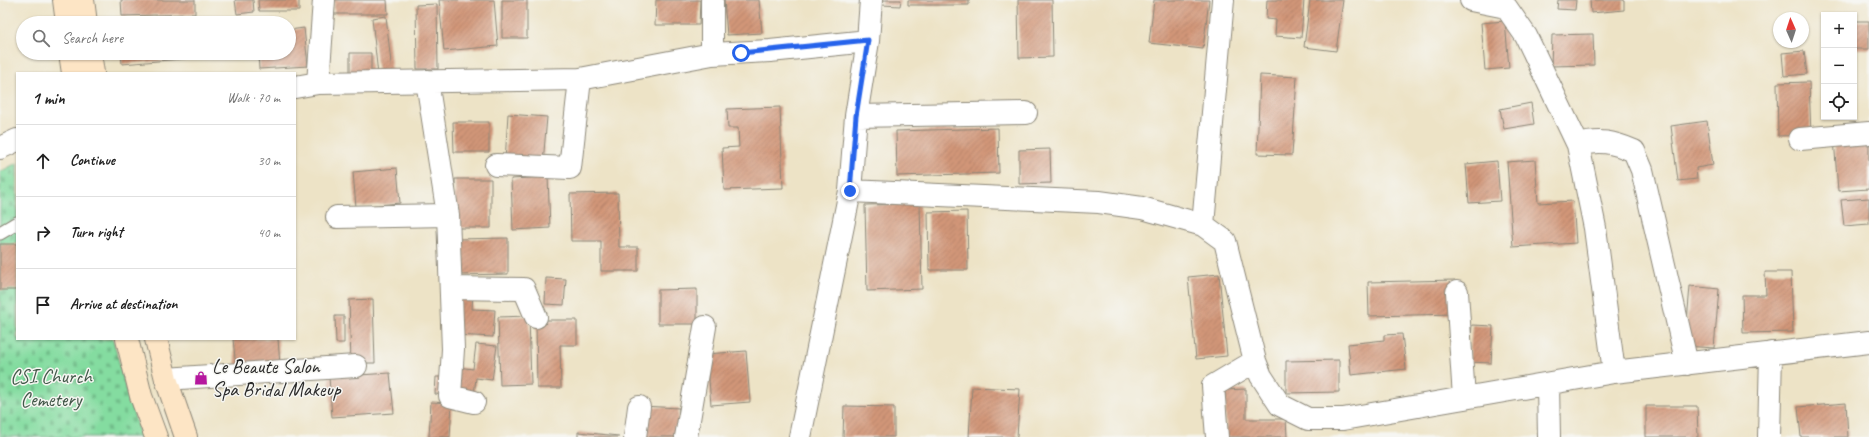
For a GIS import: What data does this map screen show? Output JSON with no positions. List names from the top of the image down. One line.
{"parks":["CSI Church Cemetery"],"places":{"shop":["Le Beaute Salon Spa Bridal Makeup"]},"north":"top","page":{"map_buttons":["+","−"],"search":"Search here","heading":["1 min","Walk · 70 m"],"list":[["Continue","30 m"],["Turn right","40 m"],"Arrive at destination"]}}
